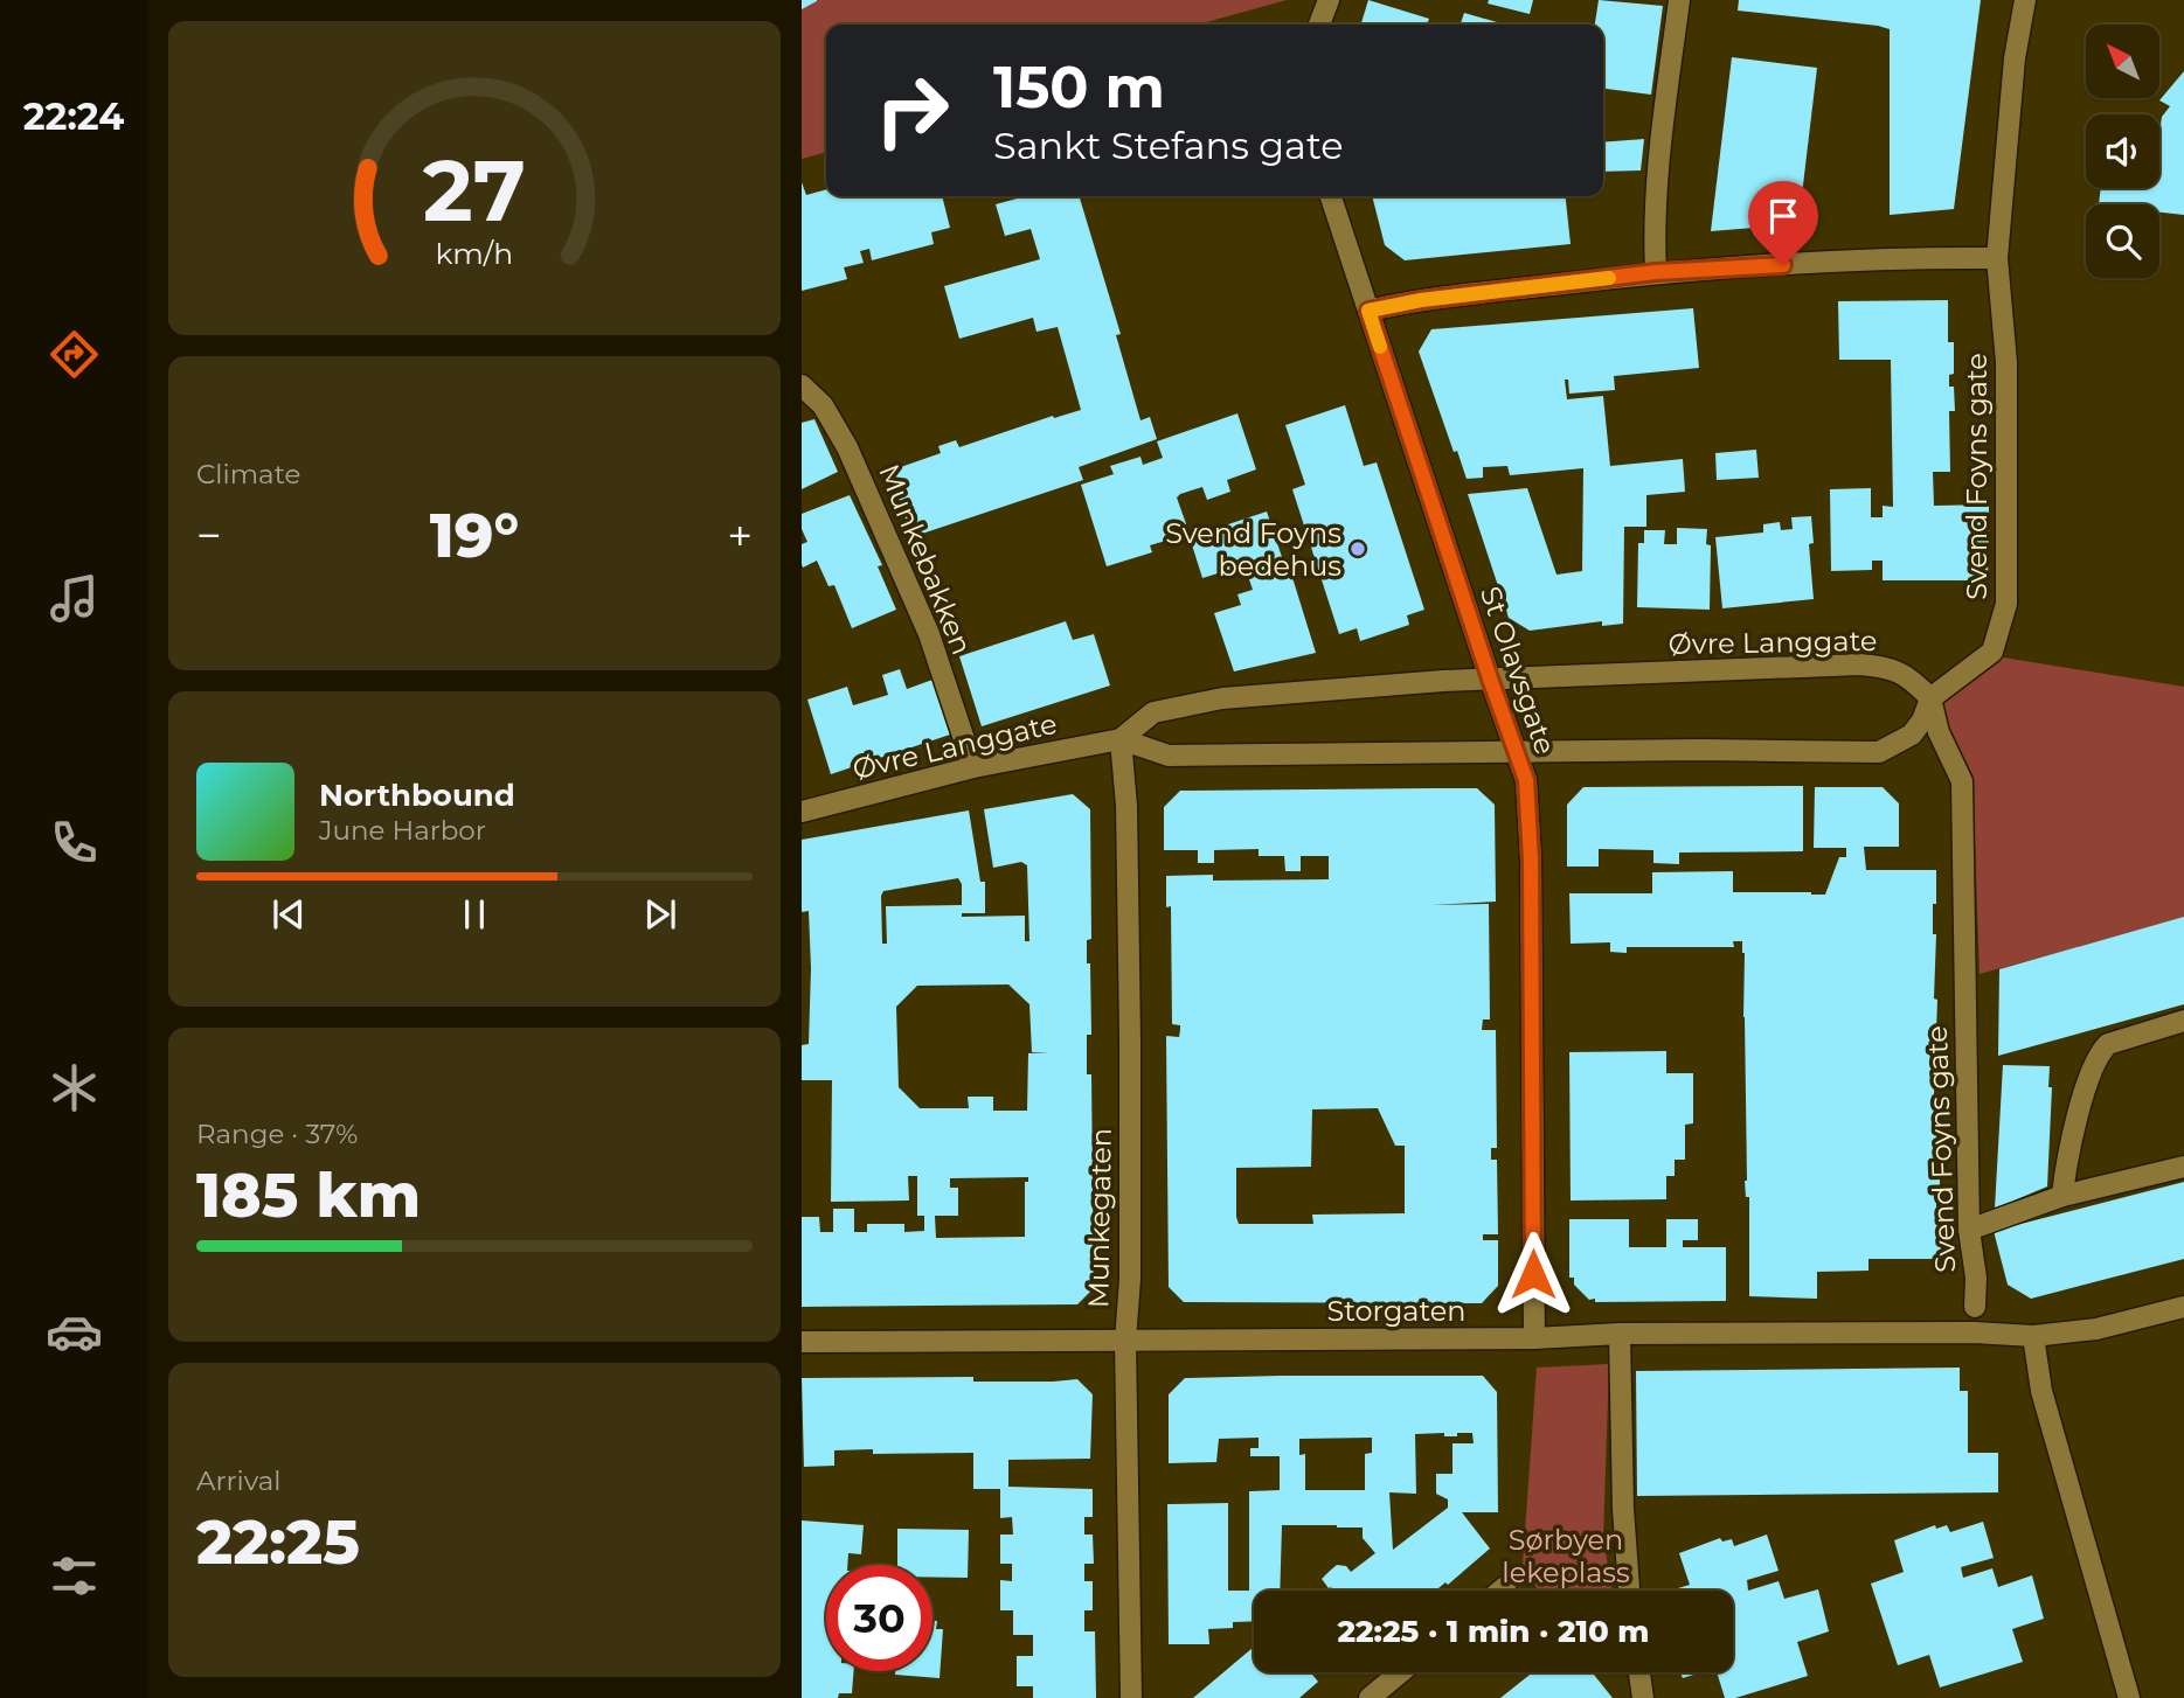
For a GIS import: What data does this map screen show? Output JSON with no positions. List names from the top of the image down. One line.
{"streets":{"street":["Svend Foyns gate","Munkebakken","Øvre Langgate","St Olavsgate","Munkegaten","Storgaten"]},"crossings":[["Svend Foyns gate","Øvre Langgate"],["Munkebakken","Øvre Langgate"],["Øvre Langgate","St Olavsgate"],["Øvre Langgate","Munkegaten"],["St Olavsgate","Storgaten"],["Munkegaten","Storgaten"]],"parks":["Sørbyen lekeplass"],"places":["Svend Foyns bedehus"],"north":"top left","page":{"tabs":"22:24","turn":["150 m","Sankt Stefans gate"],"tile":["Climate",["Range · 37%","185 km"],["Arrival","22:25"]],"heat":["−","19°","+"],"song":["Northbound","June Harbor"],"limit":"30","trip":"22:25 · 1 min · 210 m","gauge":["27","km/h"]}}
